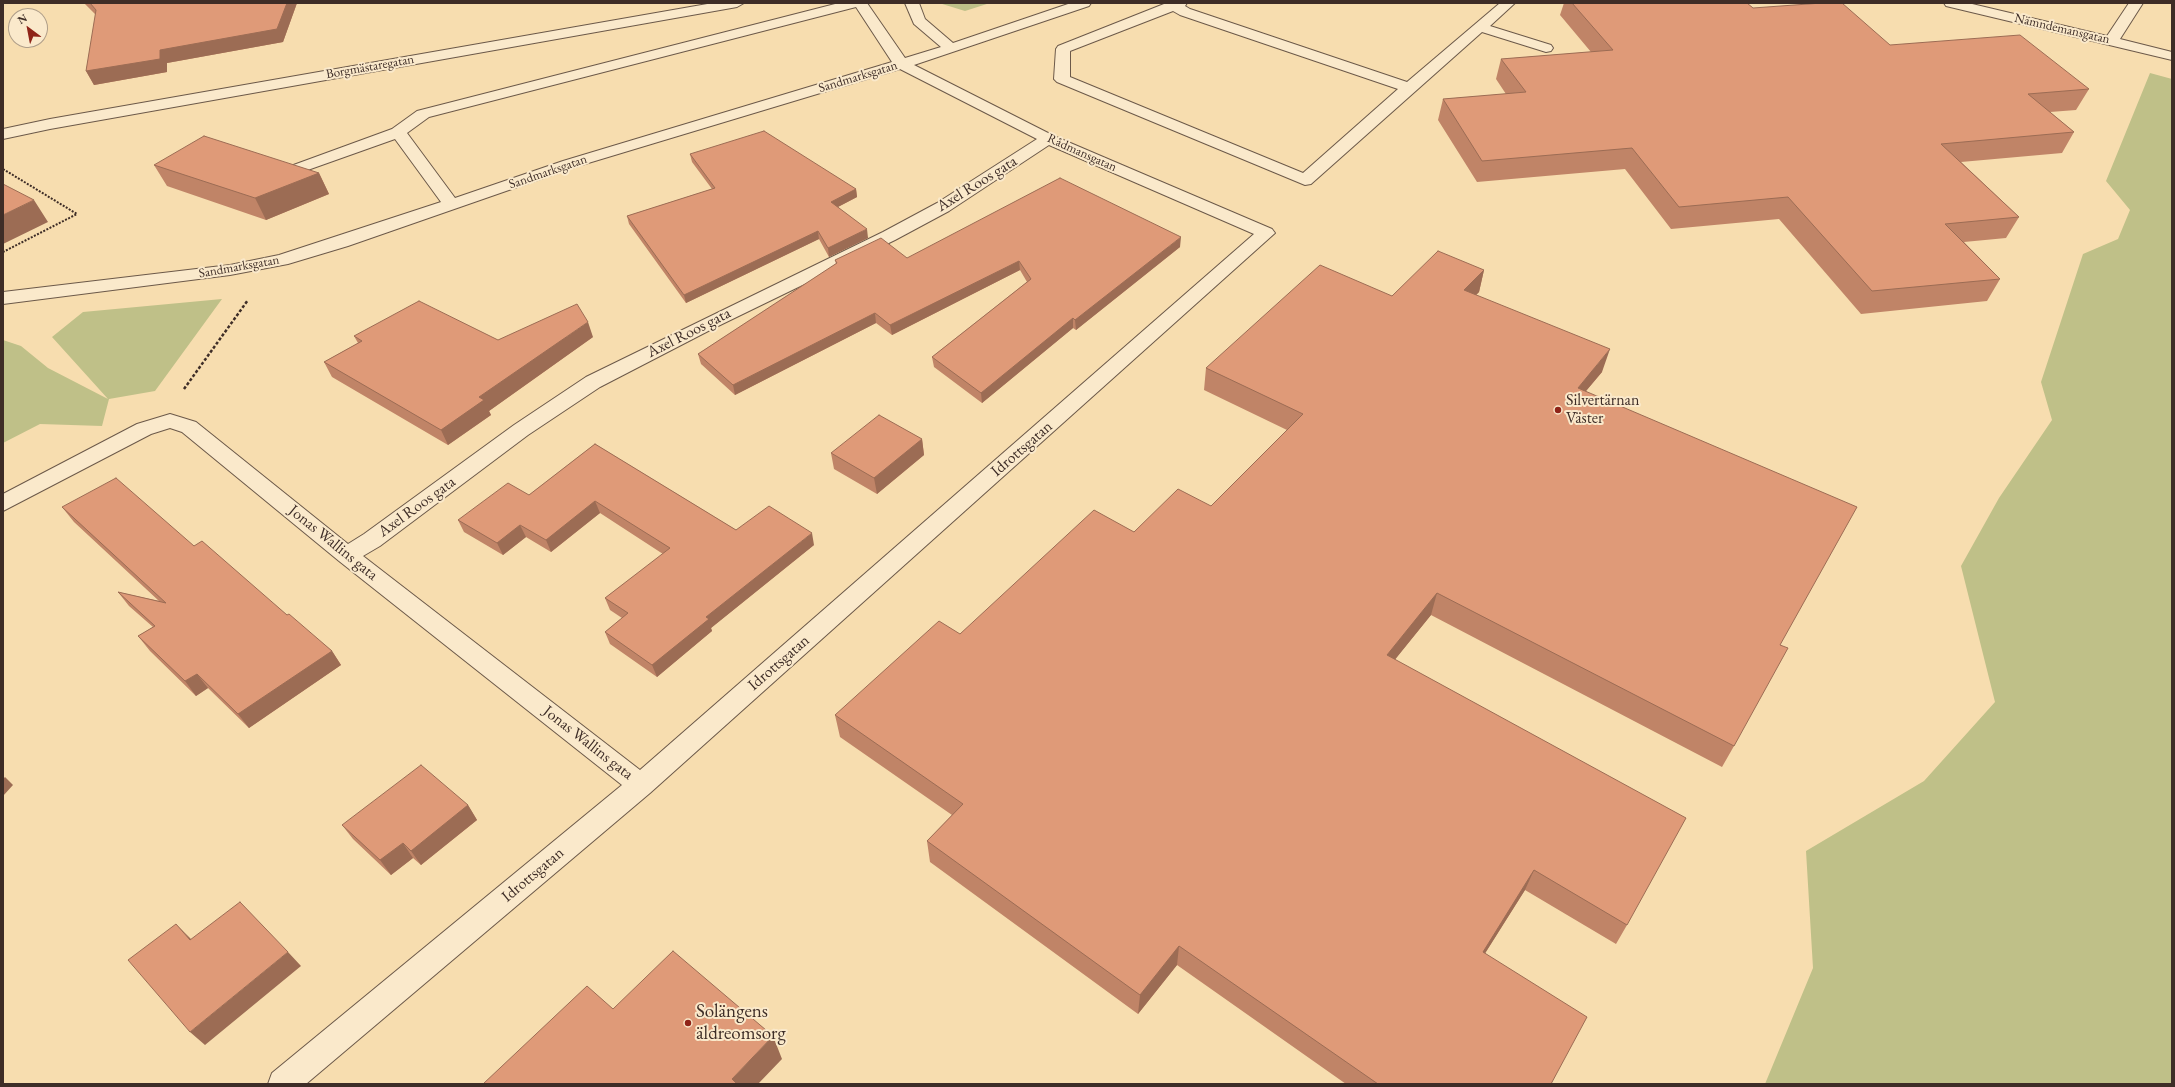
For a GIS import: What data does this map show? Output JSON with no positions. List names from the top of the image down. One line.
{"streets":{"street":["Nämndemansgatan","Borgmästaregatan","Sandmarksgatan","Rådmansgatan","Axel Roos gata","Idrottsgatan","Jonas Wallins gata"]},"crossings":[["Sandmarksgatan","Rådmansgatan"],["Rådmansgatan","Axel Roos gata"],["Rådmansgatan","Idrottsgatan"],["Axel Roos gata","Jonas Wallins gata"],["Idrottsgatan","Jonas Wallins gata"]],"places":["Silvertärnan Väster","Solängens äldreomsorg"],"north":"top left"}
